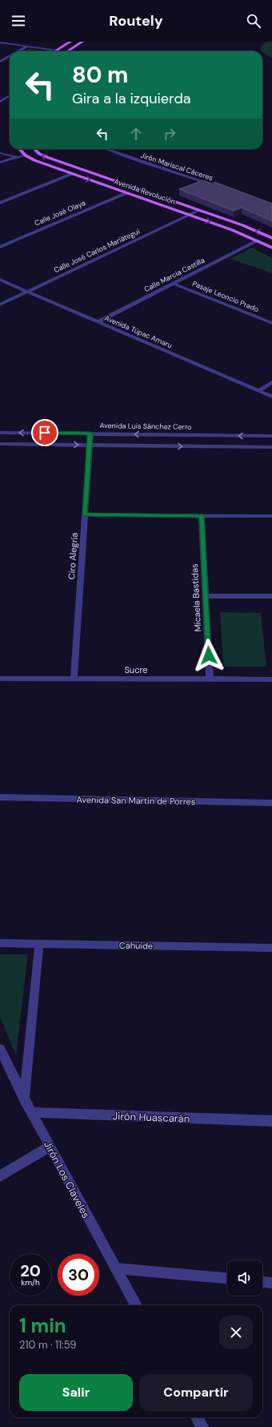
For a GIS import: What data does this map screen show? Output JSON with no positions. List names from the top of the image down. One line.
{"streets":{"main road":["Avenida Revolución"],"street":["Jirón Mariscal Cáceres","Calle José Olaya","Calle José Carlos Mariátegui","Calle Marcia Castilla","Pasaje Leoncio Prado","Avenida Túpac Amaru","Avenida Luis Sánchez Cerro","Ciro Alegría","Micaela Bastidas","Sucre","Avenida San Martin de Porres","Cahuide","Jirón Huascarán","Jirón Los Claveles"]},"crossings":[["Avenida Revolución","Calle José Olaya"],["Avenida Revolución","Calle José Carlos Mariátegui"],["Avenida Revolución","Calle Marcia Castilla"],["Calle José Carlos Mariátegui","Avenida Túpac Amaru"],["Calle Marcia Castilla","Pasaje Leoncio Prado"],["Calle Marcia Castilla","Avenida Túpac Amaru"],["Avenida Luis Sánchez Cerro","Ciro Alegría"],["Ciro Alegría","Sucre"],["Micaela Bastidas","Sucre"],["Jirón Huascarán","Jirón Los Claveles"]],"page":{"header":"Routely","turn":["80 m","Gira a la izquierda"],"speed":"20 km/h","limit":"30","heading":["1 min","210 m · 11:59"],"buttons":["Salir","Compartir"]}}
